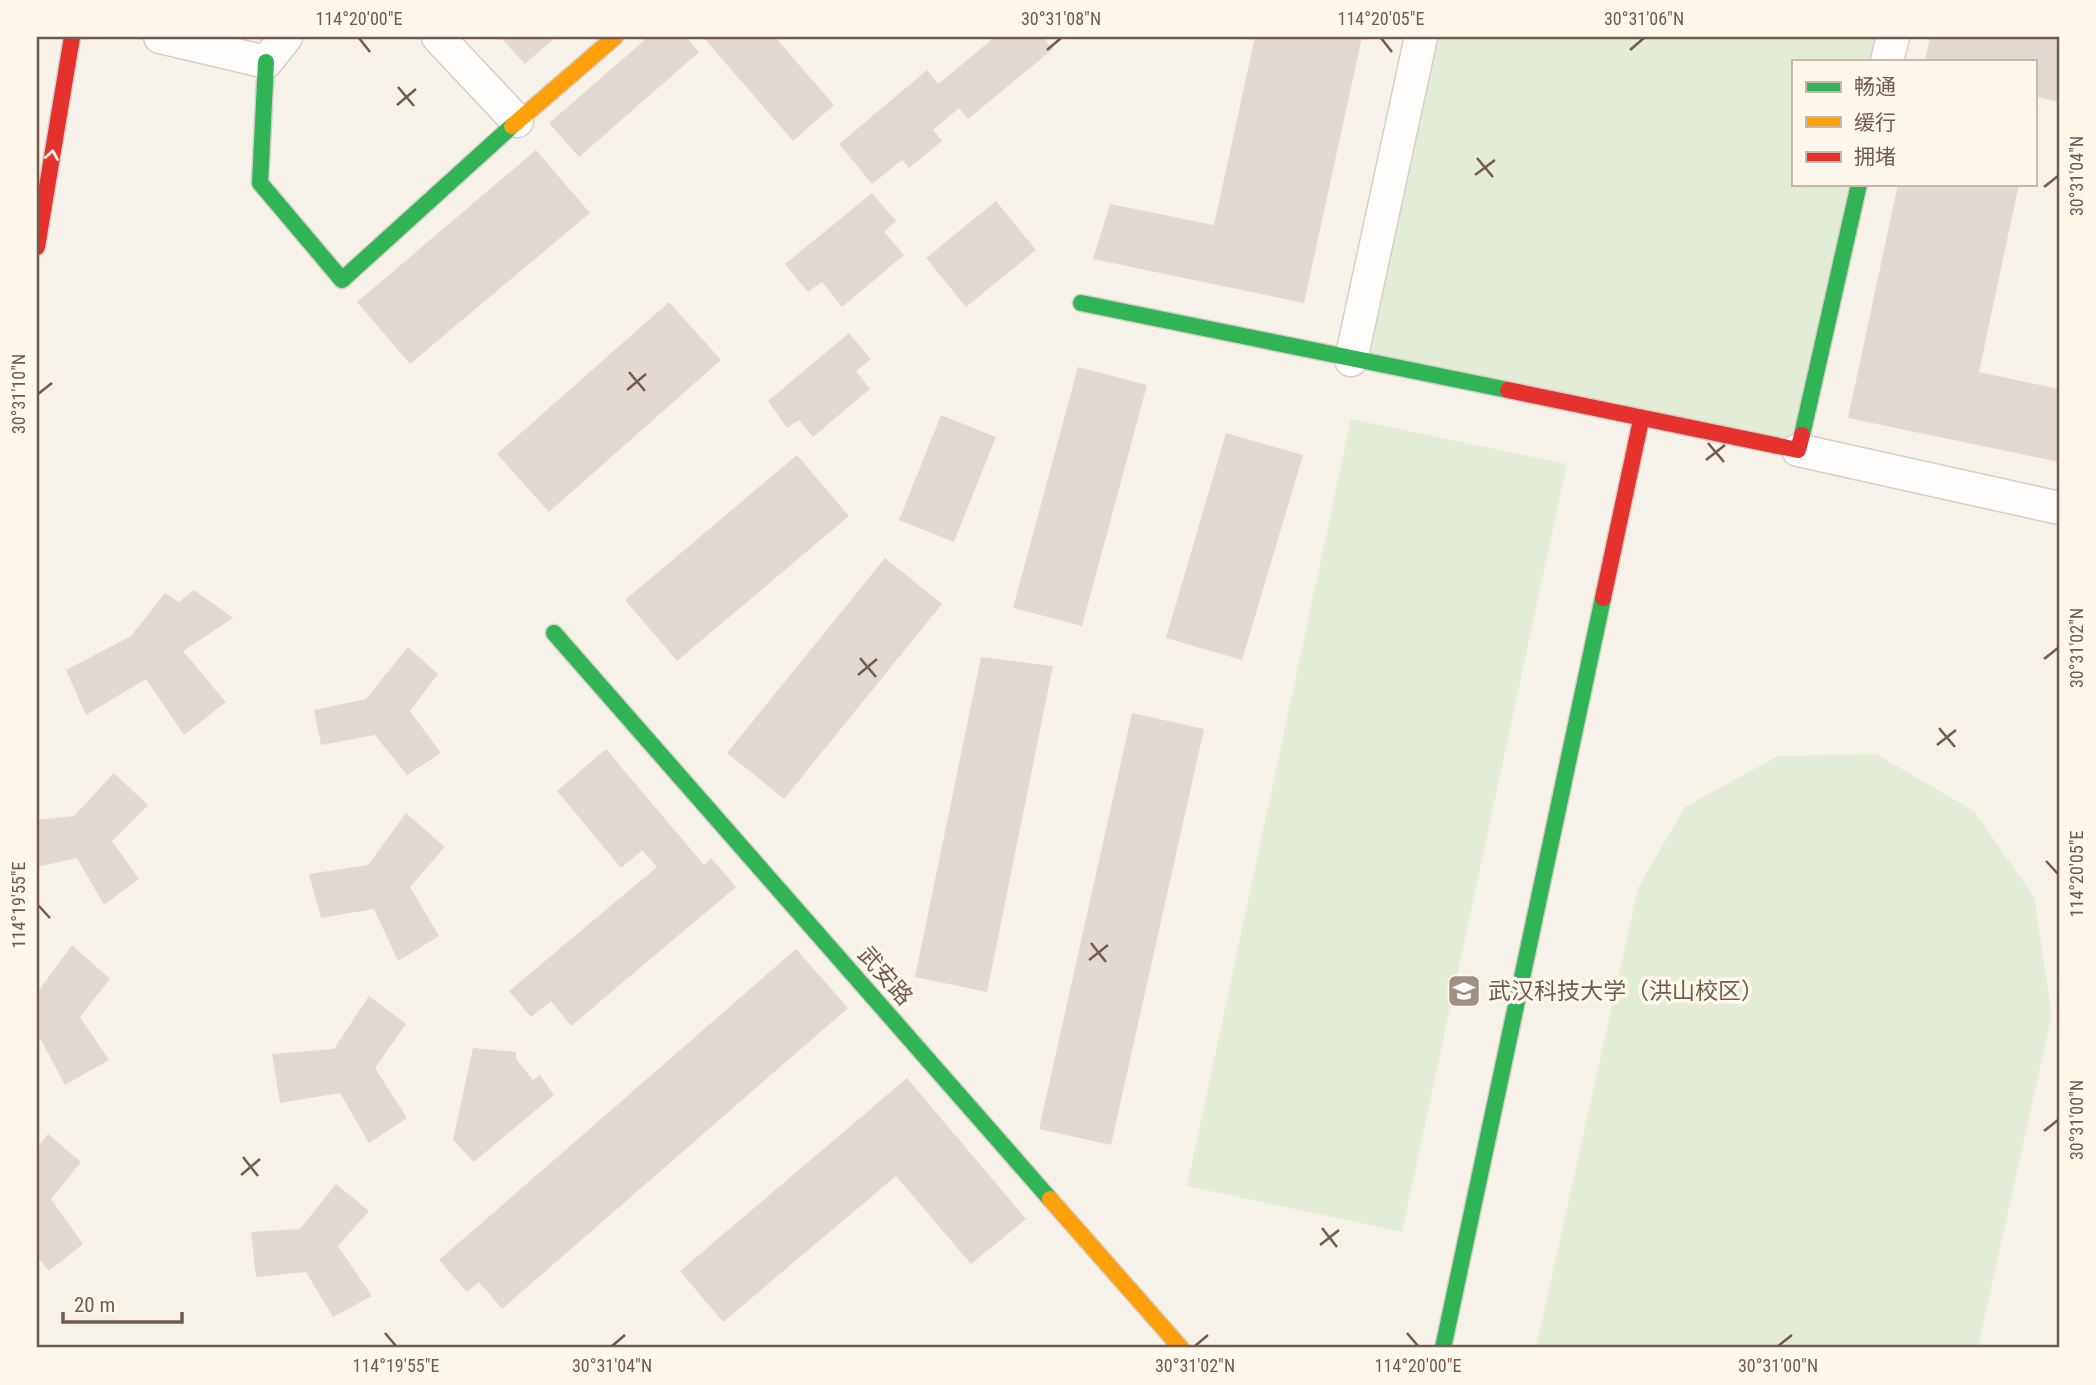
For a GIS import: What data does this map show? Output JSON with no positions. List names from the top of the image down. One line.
{"streets":{"street":["武安路"]},"places":{"school or university":["武汉科技大学（洪山校区）"]},"legend":["畅通","缓行","拥堵"],"scale_bar":"20 m","coordinates":["114°20'00\"E","30°31'08\"N","114°20'05\"E","30°31'06\"N","30°31'04\"N","30°31'10\"N","30°31'02\"N","114°19'55\"E","30°31'00\"N"]}
